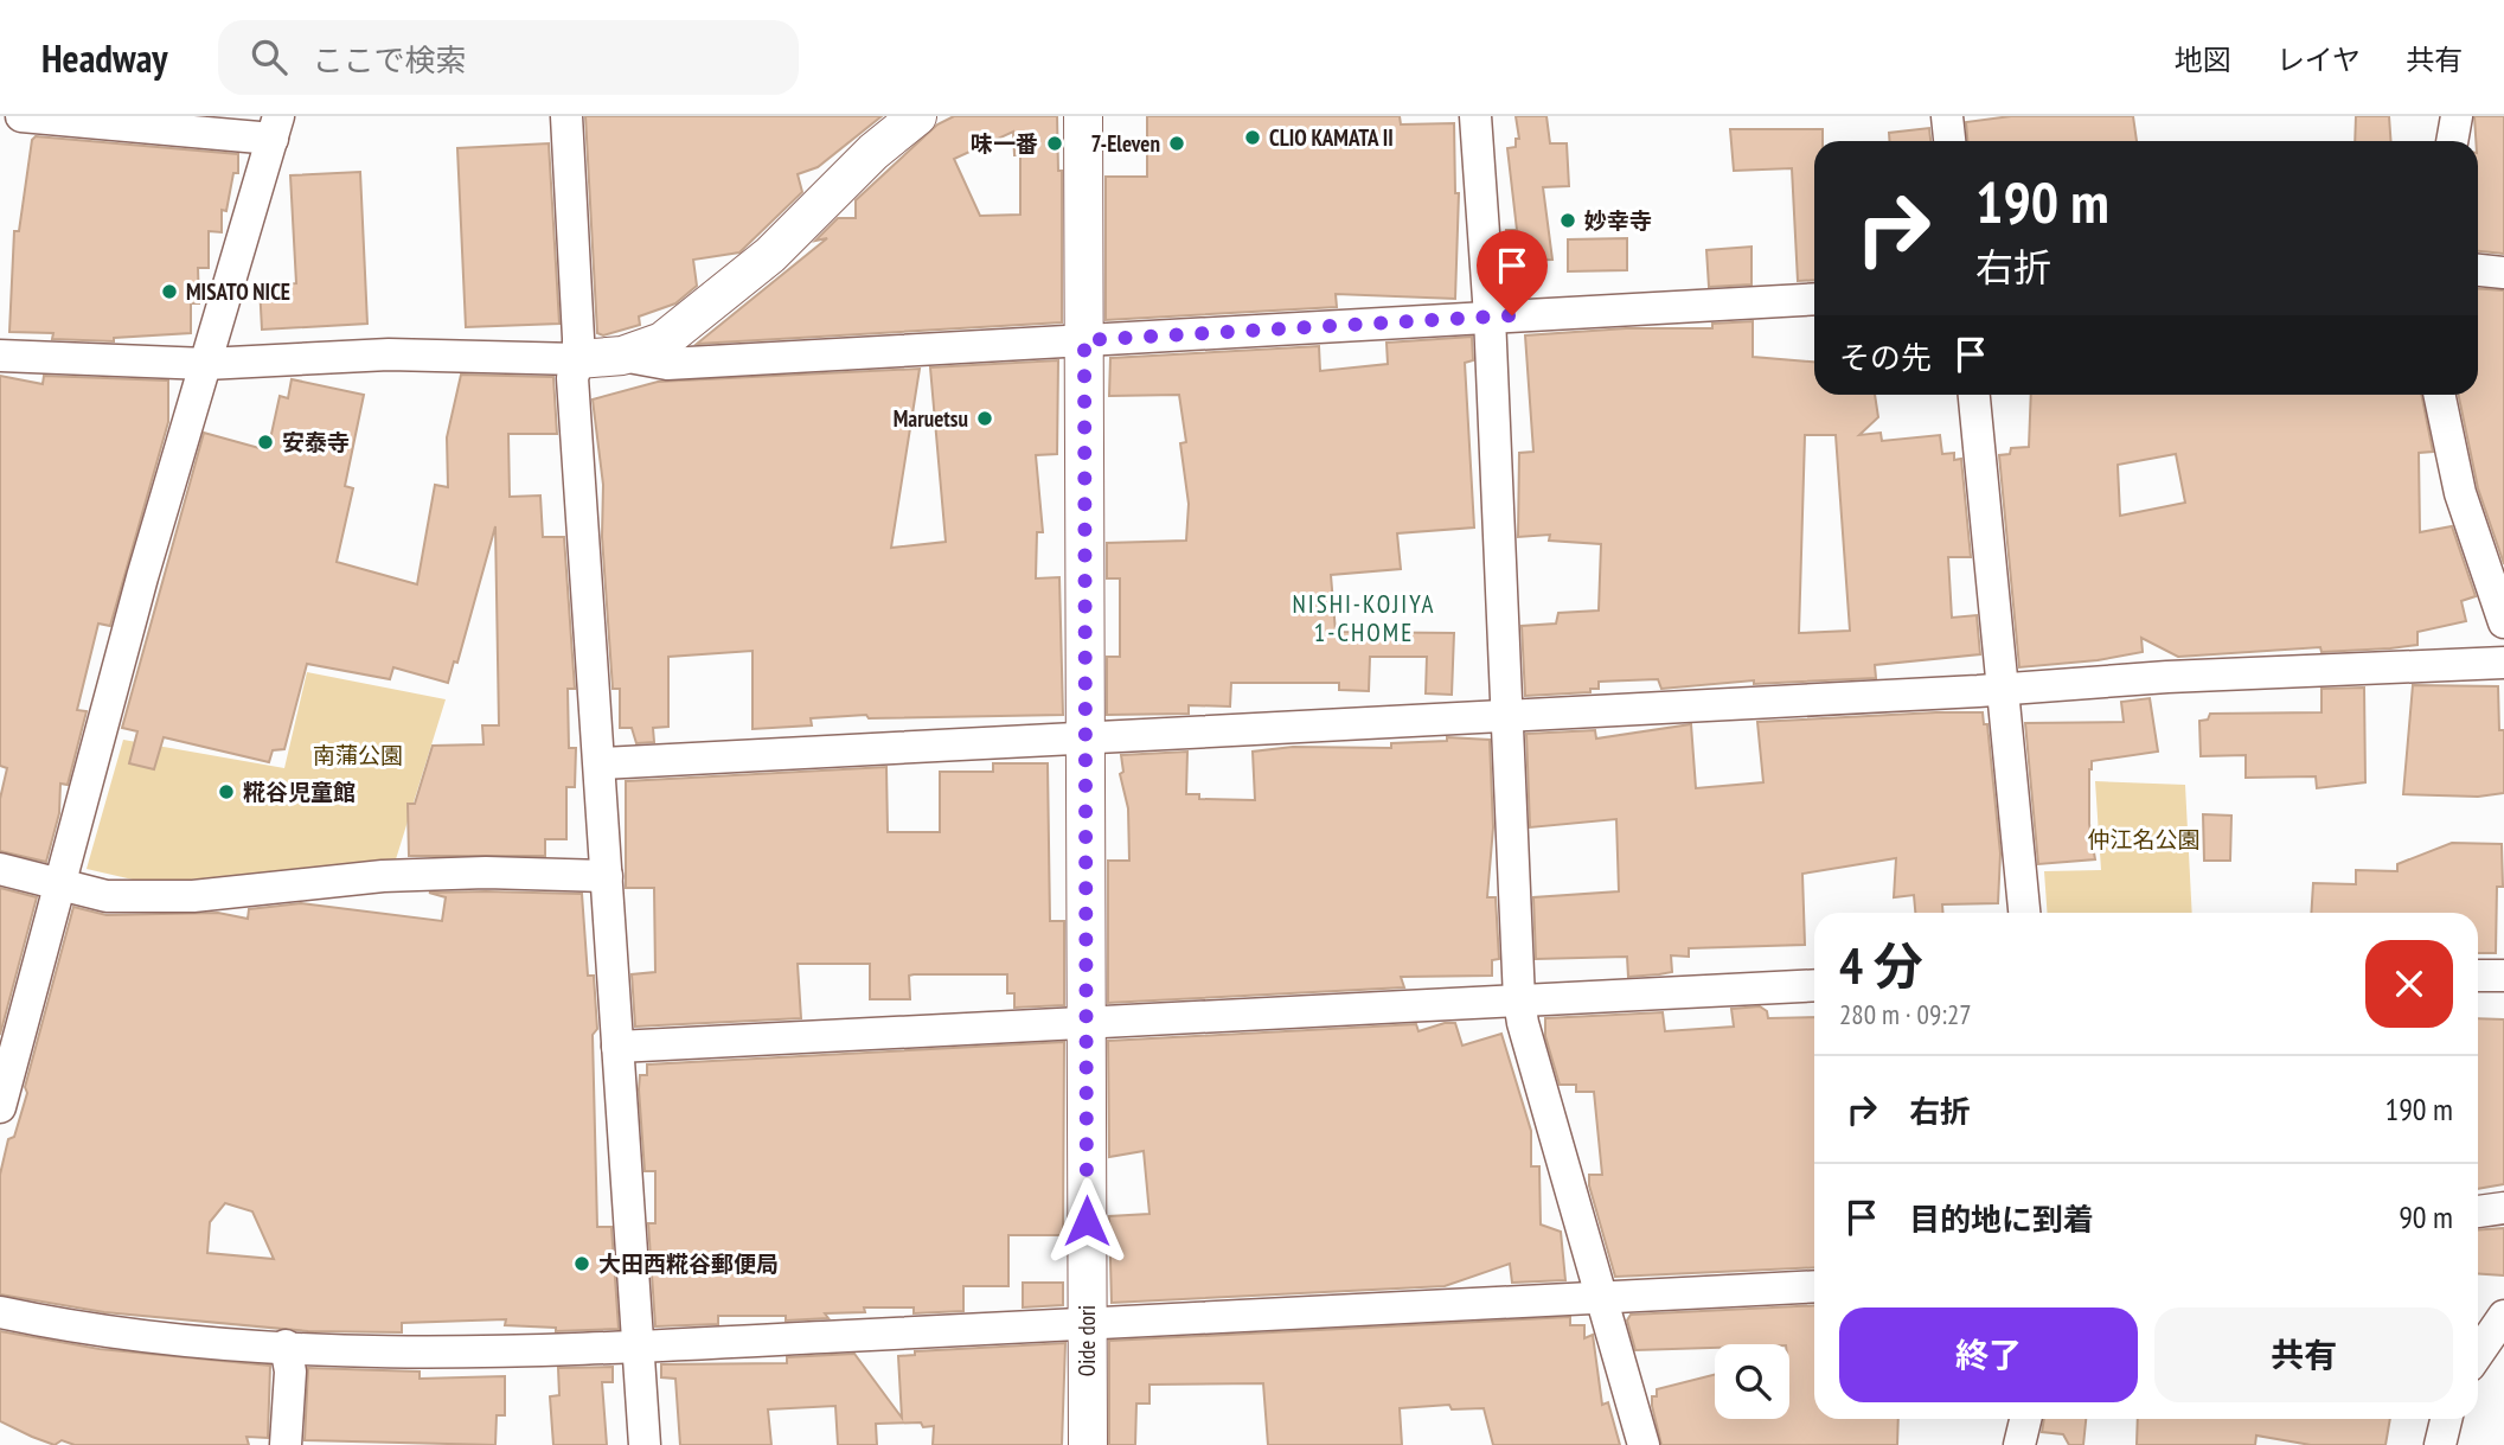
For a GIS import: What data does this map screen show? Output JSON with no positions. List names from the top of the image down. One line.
{"streets":{"street":["Oide dori"]},"districts":["NISHI-KOJIYA 1-CHOME"],"parks":["南蒲公園","仲江名公園"],"places":["CLIO KAMATA II","味一番","7-Eleven","妙幸寺","MISATO NICE","Maruetsu","安泰寺","糀谷児童館","大田西糀谷郵便局"],"page":{"header":"Headway","search":"ここで検索","nav":["地図","レイヤ","共有"],"turn":["190 m","右折"],"then":"その先","heading":["4 分","280 m · 09:27"],"list":[{"name":"右折","value":"190 m"},{"name":"目的地に到着","value":"90 m"}],"buttons":["終了","共有"]}}
